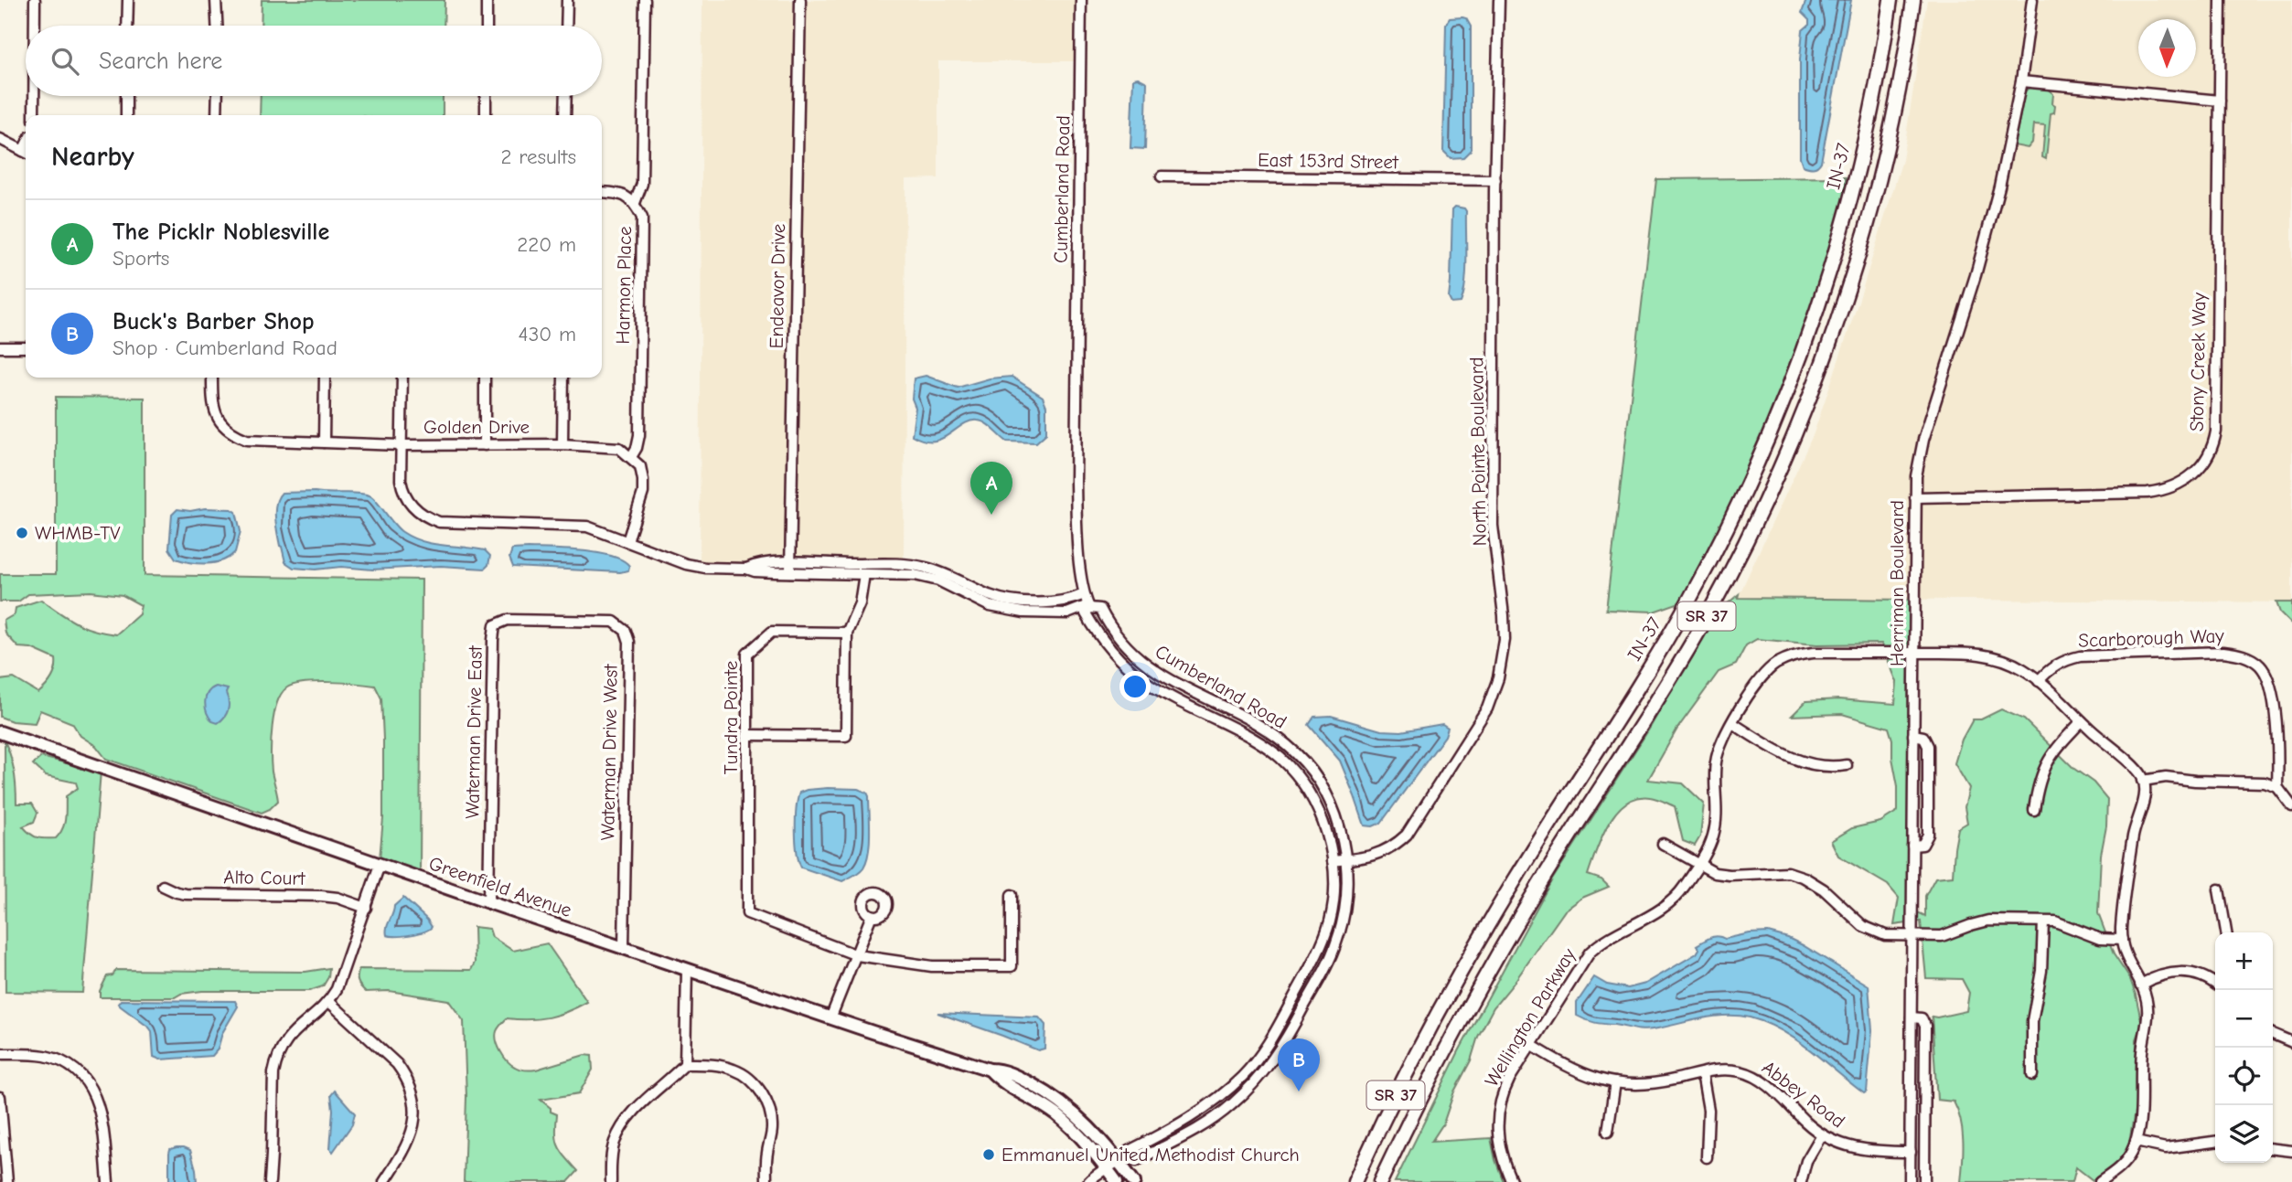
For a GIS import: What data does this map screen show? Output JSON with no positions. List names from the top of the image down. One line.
{"streets":{"highway":["IN-37","SR 37"],"main road":["Greenfield Avenue"],"street":["East 153rd Street","Cumberland Road","Harmon Place","Endeavor Drive","Stony Creek Way","Golden Drive","North Pointe Boulevard","Herriman Boulevard","Scarborough Way","Tundra Pointe","Waterman Drive East","Waterman Drive West","Alto Court","Wellington Parkway","Abbey Road"]},"crossings":[["East 153rd Street","North Pointe Boulevard"],["Cumberland Road","North Pointe Boulevard"],["Cumberland Road","Greenfield Avenue"],["Harmon Place","Golden Drive"],["Stony Creek Way","Herriman Boulevard"],["Herriman Boulevard","Wellington Parkway"],["Herriman Boulevard","Abbey Road"],["Scarborough Way","Wellington Parkway"],["Waterman Drive East","Waterman Drive West"],["Waterman Drive East","Greenfield Avenue"],["Waterman Drive West","Greenfield Avenue"],["Wellington Parkway","Abbey Road"]],"places":["WHMB-TV","Emmanuel United Methodist Church"],"north":"bottom","page":{"search":"Search here","heading":["Nearby","2 results"],"list":[{"mark":"A","name":"The Picklr Noblesville","note":"Sports","value":"220 m"},{"mark":"B","name":"Buck's Barber Shop","note":"Shop · Cumberland Road","value":"430 m"}],"pins":["A","B"],"map_buttons":["+","−"]}}
